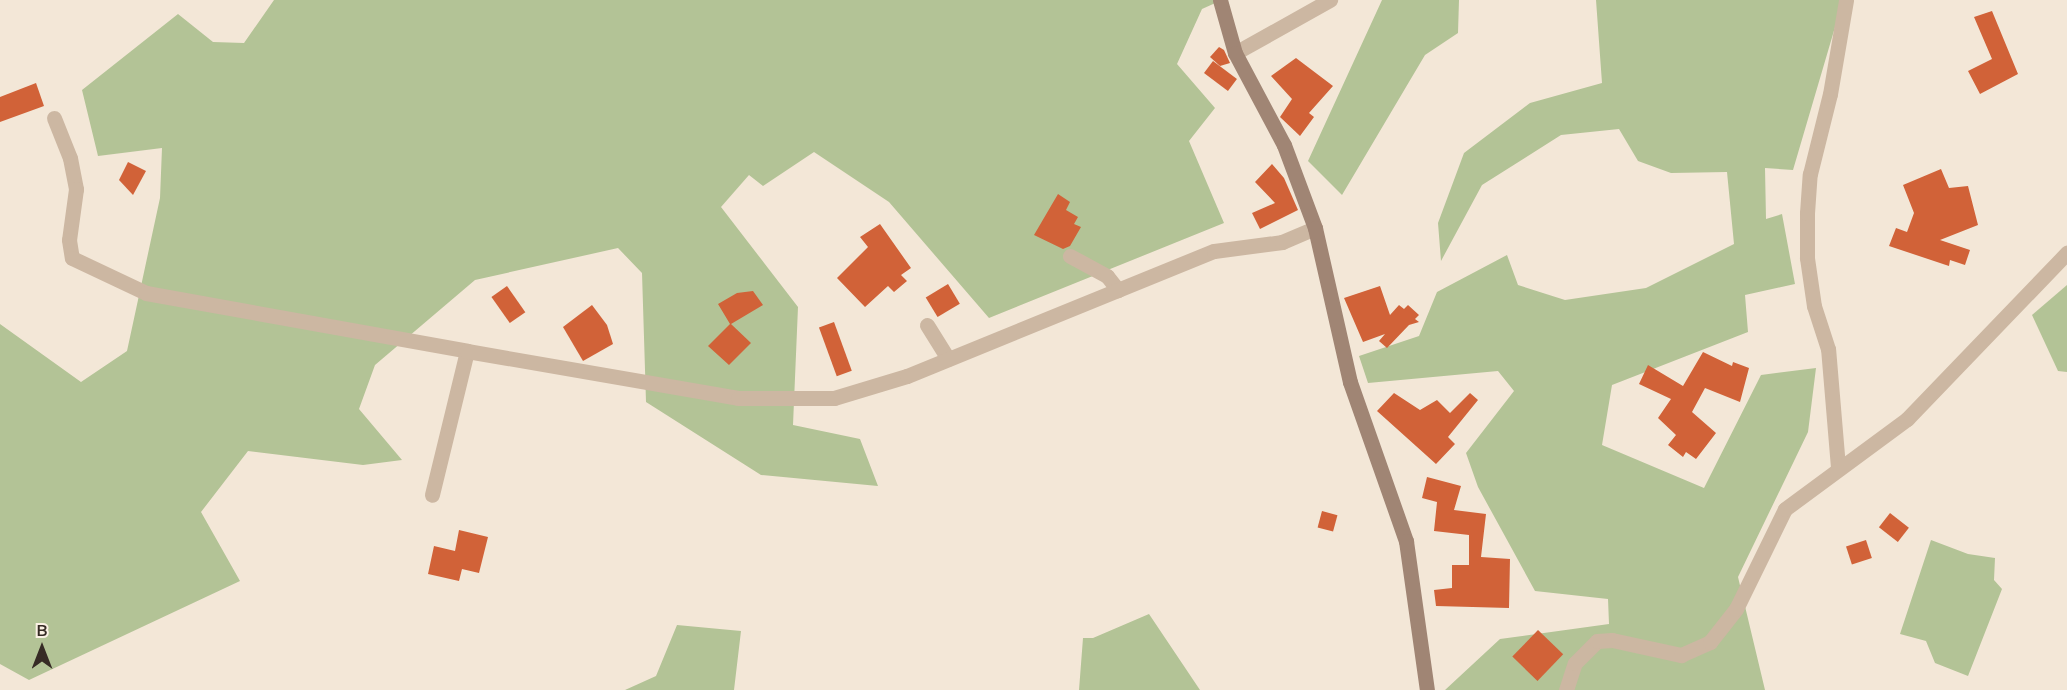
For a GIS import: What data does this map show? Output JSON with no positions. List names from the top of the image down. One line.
{"north":"top"}
